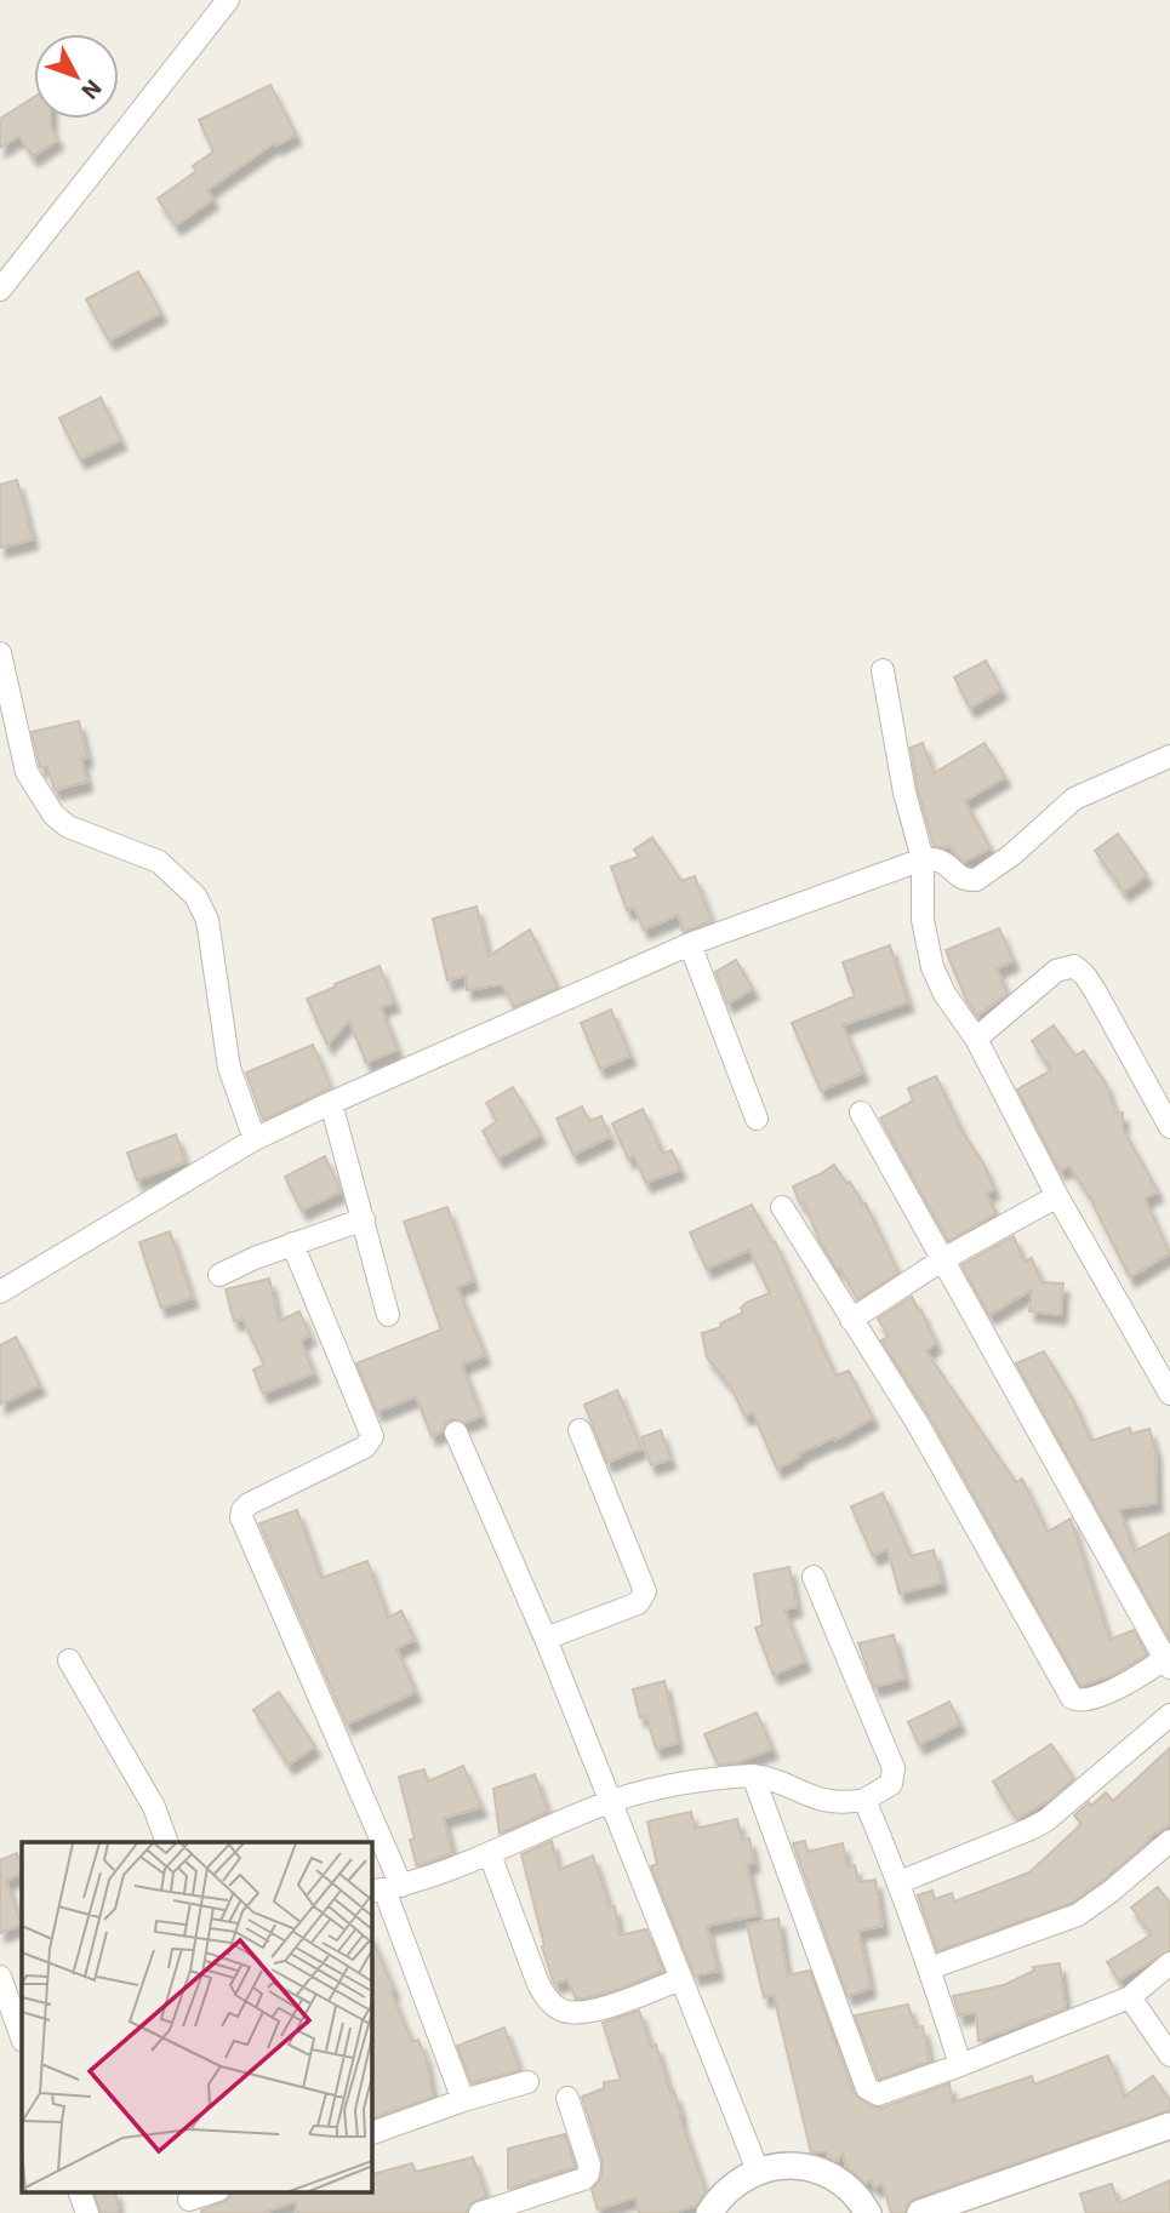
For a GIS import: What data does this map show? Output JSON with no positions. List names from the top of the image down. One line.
{"north":"bottom right"}
